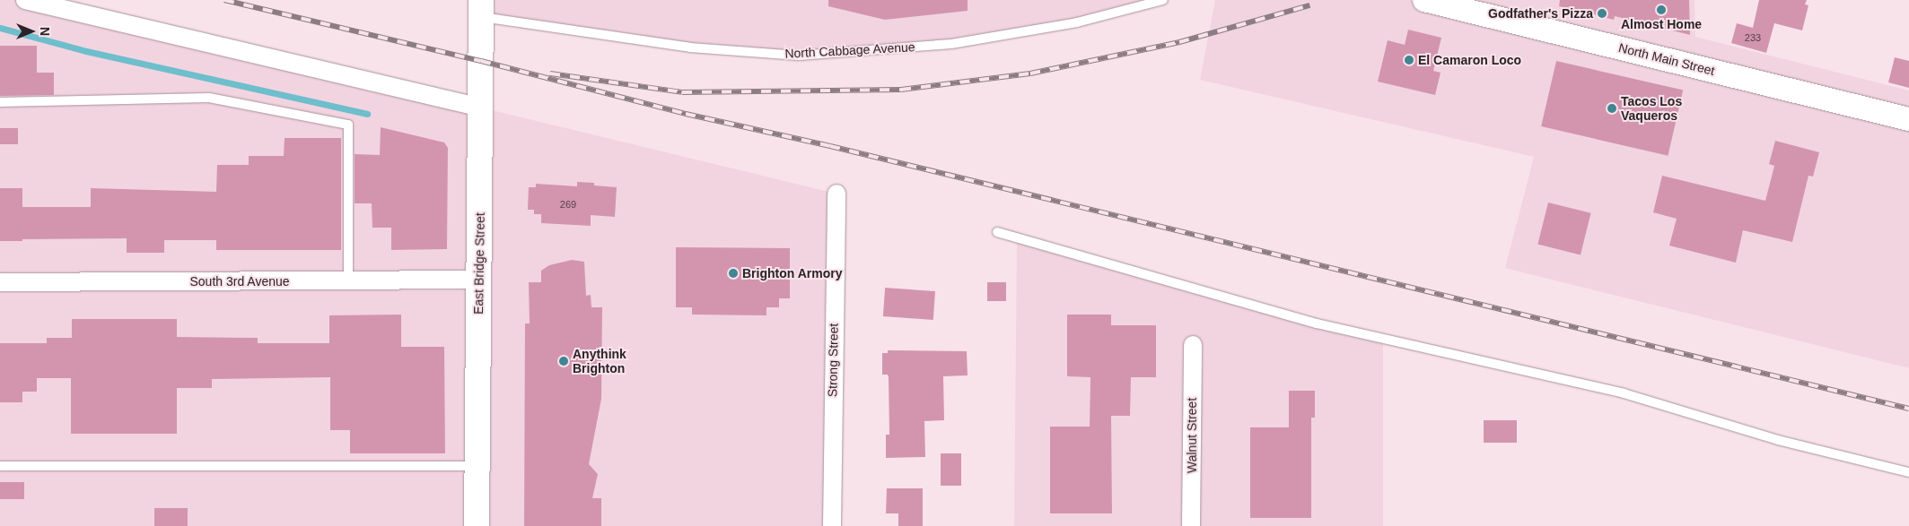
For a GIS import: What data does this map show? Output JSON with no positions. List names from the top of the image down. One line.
{"streets":{"main road":["East Bridge Street"],"street":["North Main Street","South 3rd Avenue","Strong Street","Walnut Street"],"lane":["North Cabbage Avenue"]},"crossings":[["North Cabbage Avenue","East Bridge Street"],["East Bridge Street","South 3rd Avenue"]],"places":["Almost Home","Godfather's Pizza","El Camaron Loco","Tacos Los Vaqueros","Brighton Armory","Anythink Brighton"],"house_numbers":["233","269"],"north":"right"}
